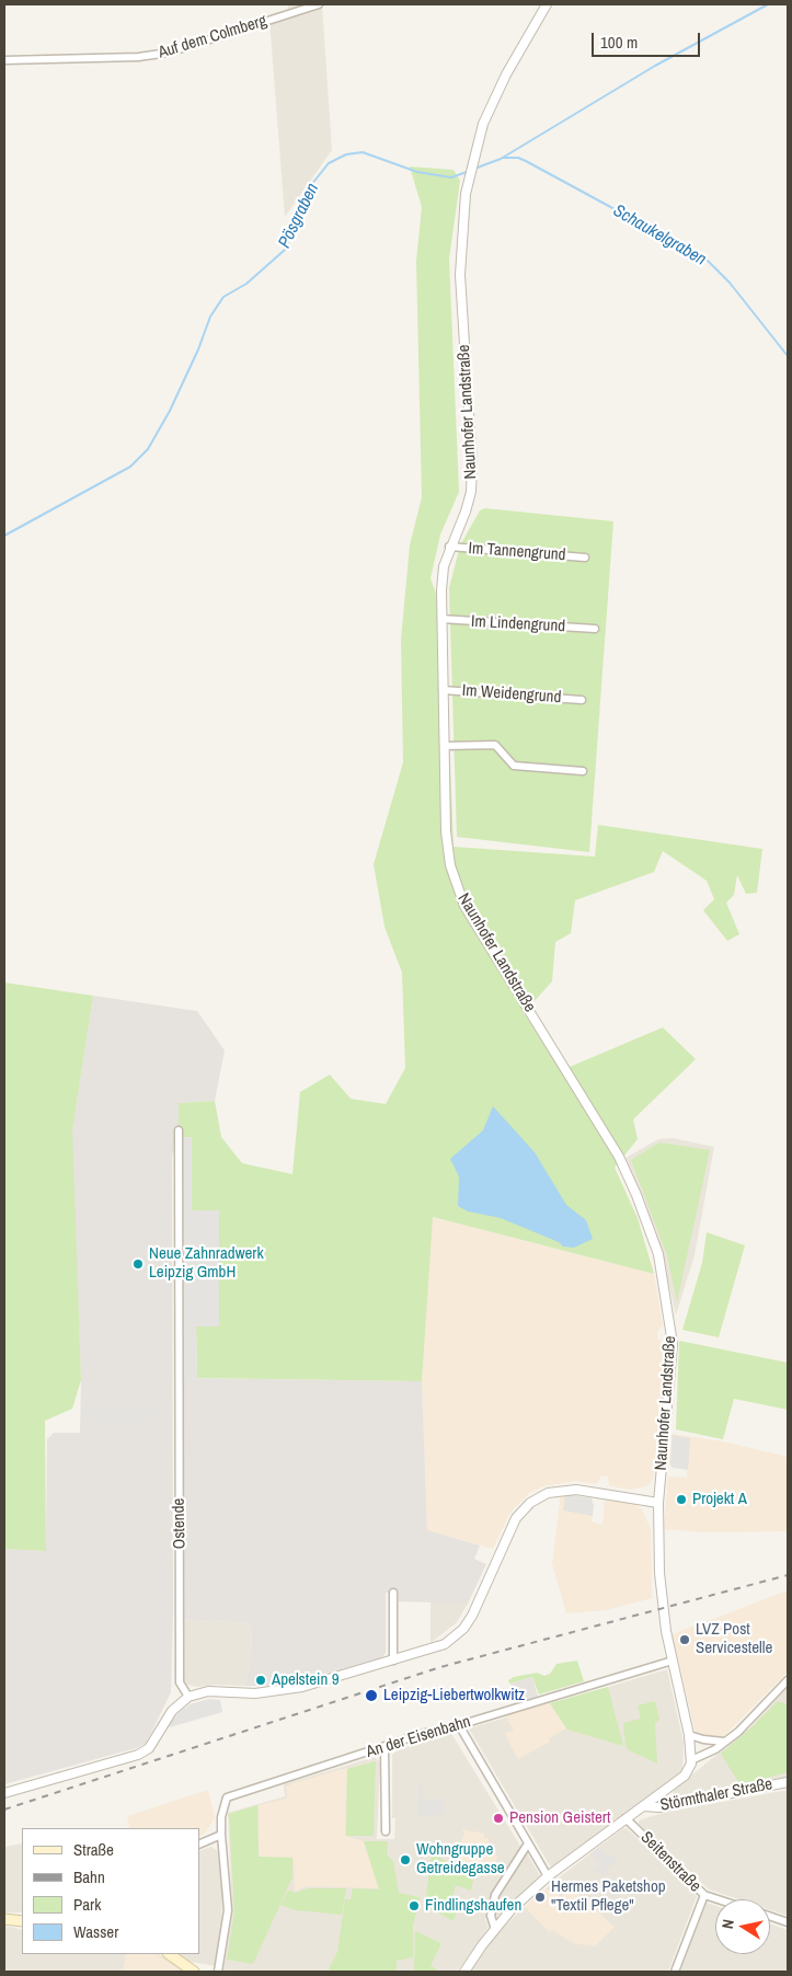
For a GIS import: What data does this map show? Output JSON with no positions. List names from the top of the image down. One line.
{"streets":{"street":["Auf dem Colmberg","Naunhofer Landstraße","Im Tannengrund","Im Lindengrund","Im Weidengrund","Ostende","An der Eisenbahn","Störmthaler Straße","Seitenstraße"]},"crossings":[["Naunhofer Landstraße","Im Tannengrund"],["Naunhofer Landstraße","Im Lindengrund"],["Naunhofer Landstraße","Im Weidengrund"],["Naunhofer Landstraße","An der Eisenbahn"]],"water":["Pösgraben","Schaukelgraben"],"places":["Neue Zahnradwerk Leipzig GmbH","Projekt A","LVZ Post Servicestelle","Apelstein 9","Leipzig-Liebertwolkwitz","Pension Geistert","Wohngruppe Getreidegasse","Hermes Paketshop \"Textil Pflege\"","Findlingshaufen"],"legend":["Straße","Bahn","Park","Wasser"],"scale_bar":"100 m","north":"left"}
